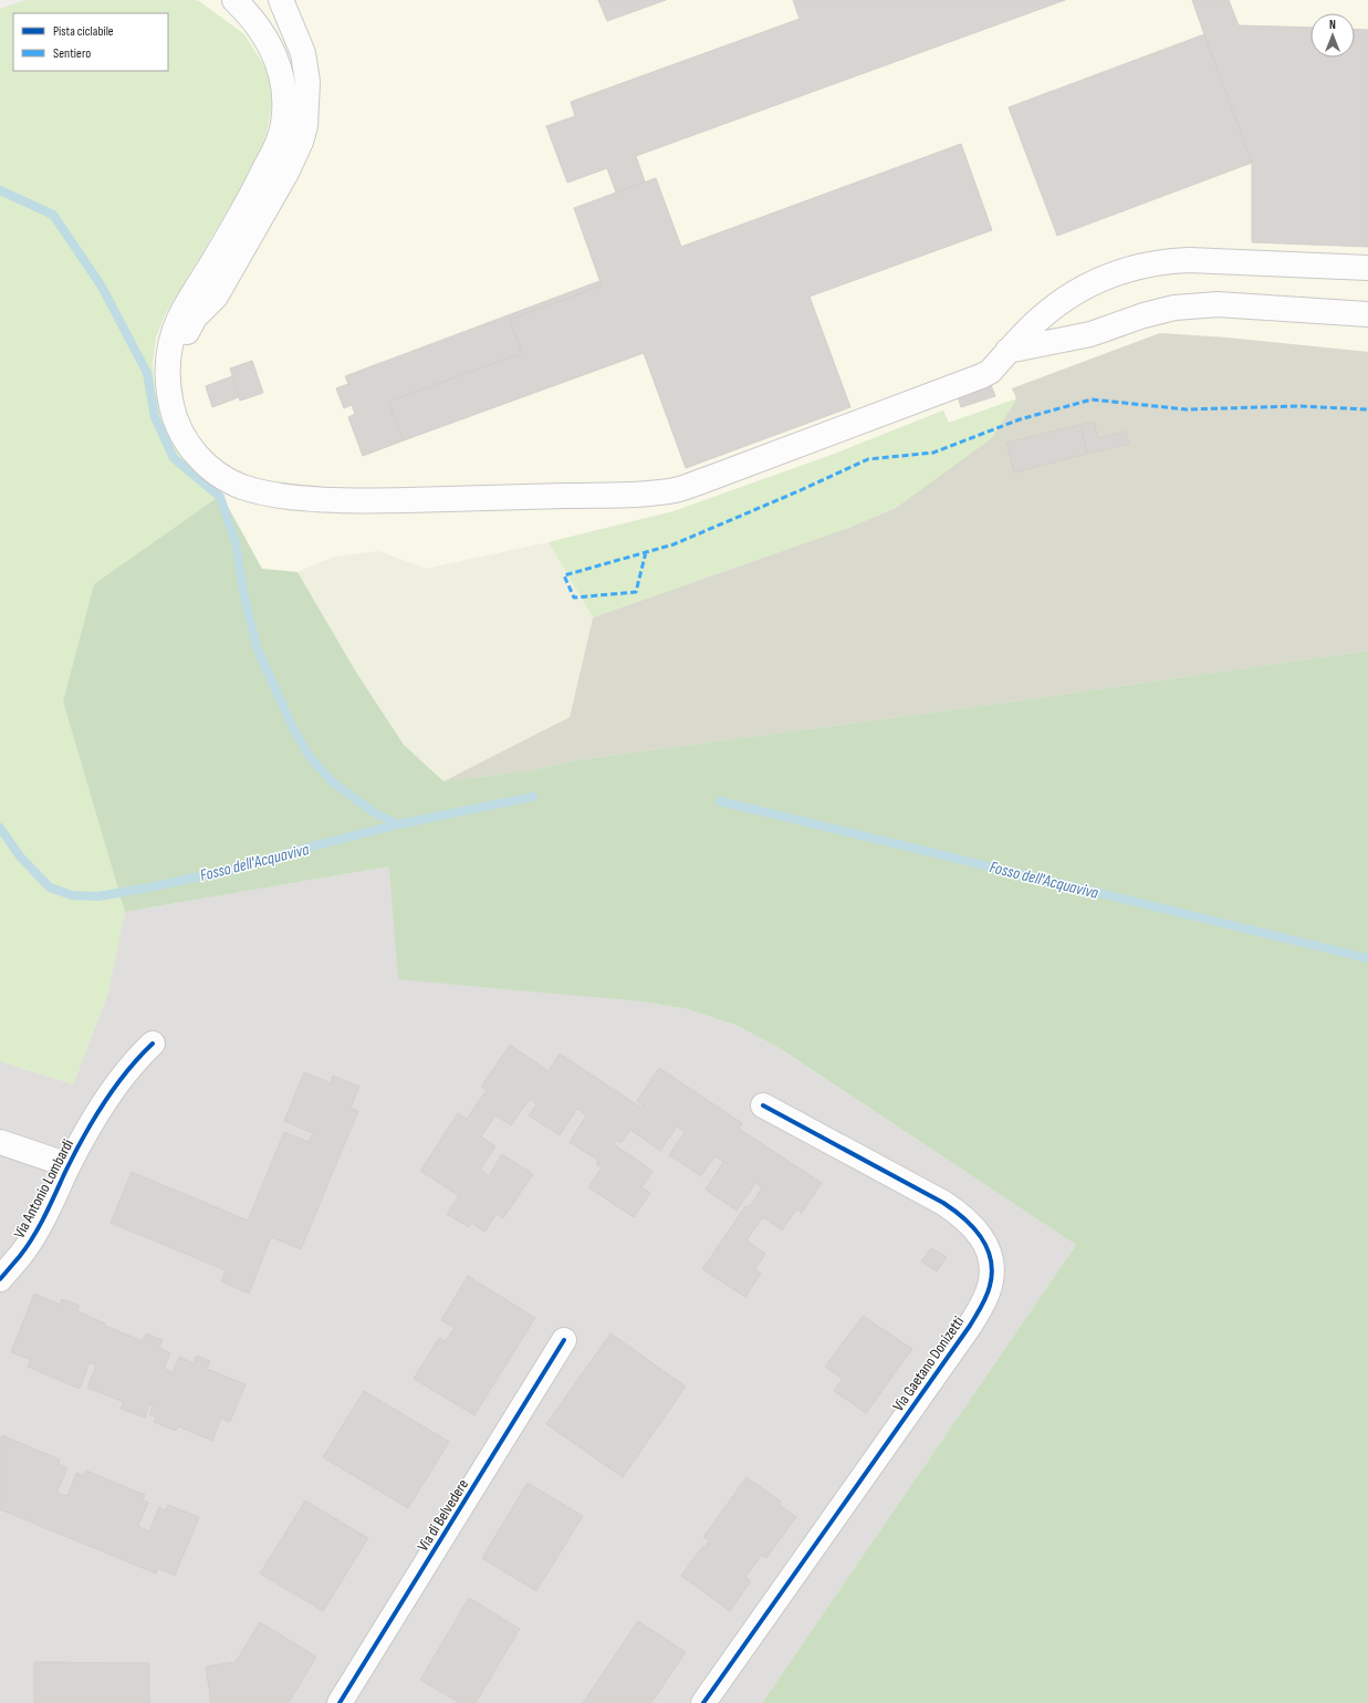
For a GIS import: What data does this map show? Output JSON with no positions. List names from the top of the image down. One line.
{"streets":{"street":["Via Antonio Lombardi","Via Gaetano Donizetti","Via di Belvedere"]},"water":["Fosso dell'Acquaviva"],"legend":["Pista ciclabile","Sentiero"],"north":"top"}
